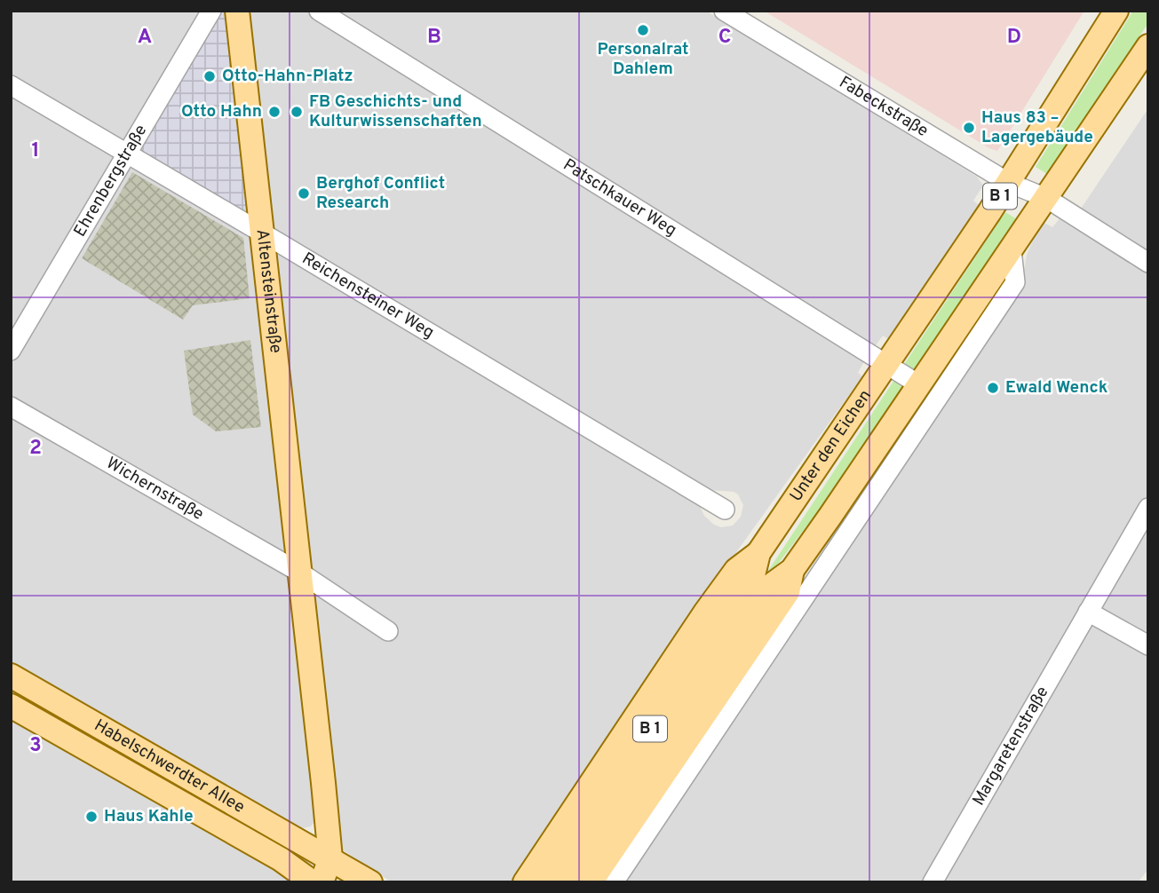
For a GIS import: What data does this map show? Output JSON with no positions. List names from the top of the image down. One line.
{"streets":{"main road":["B 1","Altensteinstraße","Unter den Eichen","Habelschwerdter Allee"],"street":["Fabeckstraße","Ehrenbergstraße","Patschkauer Weg","Reichensteiner Weg","Wichernstraße","Margaretenstraße"]},"crossings":[["Fabeckstraße","B 1"],["Fabeckstraße","Unter den Eichen"],["Ehrenbergstraße","Reichensteiner Weg"],["B 1","Patschkauer Weg"],["Patschkauer Weg","Unter den Eichen"],["Altensteinstraße","Reichensteiner Weg"],["Altensteinstraße","Wichernstraße"],["Altensteinstraße","Habelschwerdter Allee"]],"places":["Personalrat Dahlem","Otto-Hahn-Platz","Otto Hahn","FB Geschichts- und Kulturwissenschaften","Haus 83 – Lagergebäude","Berghof Conflict Research","Ewald Wenck","Haus Kahle"],"grid":{"columns":["A","B","C","D"],"rows":["1","2","3"]}}
